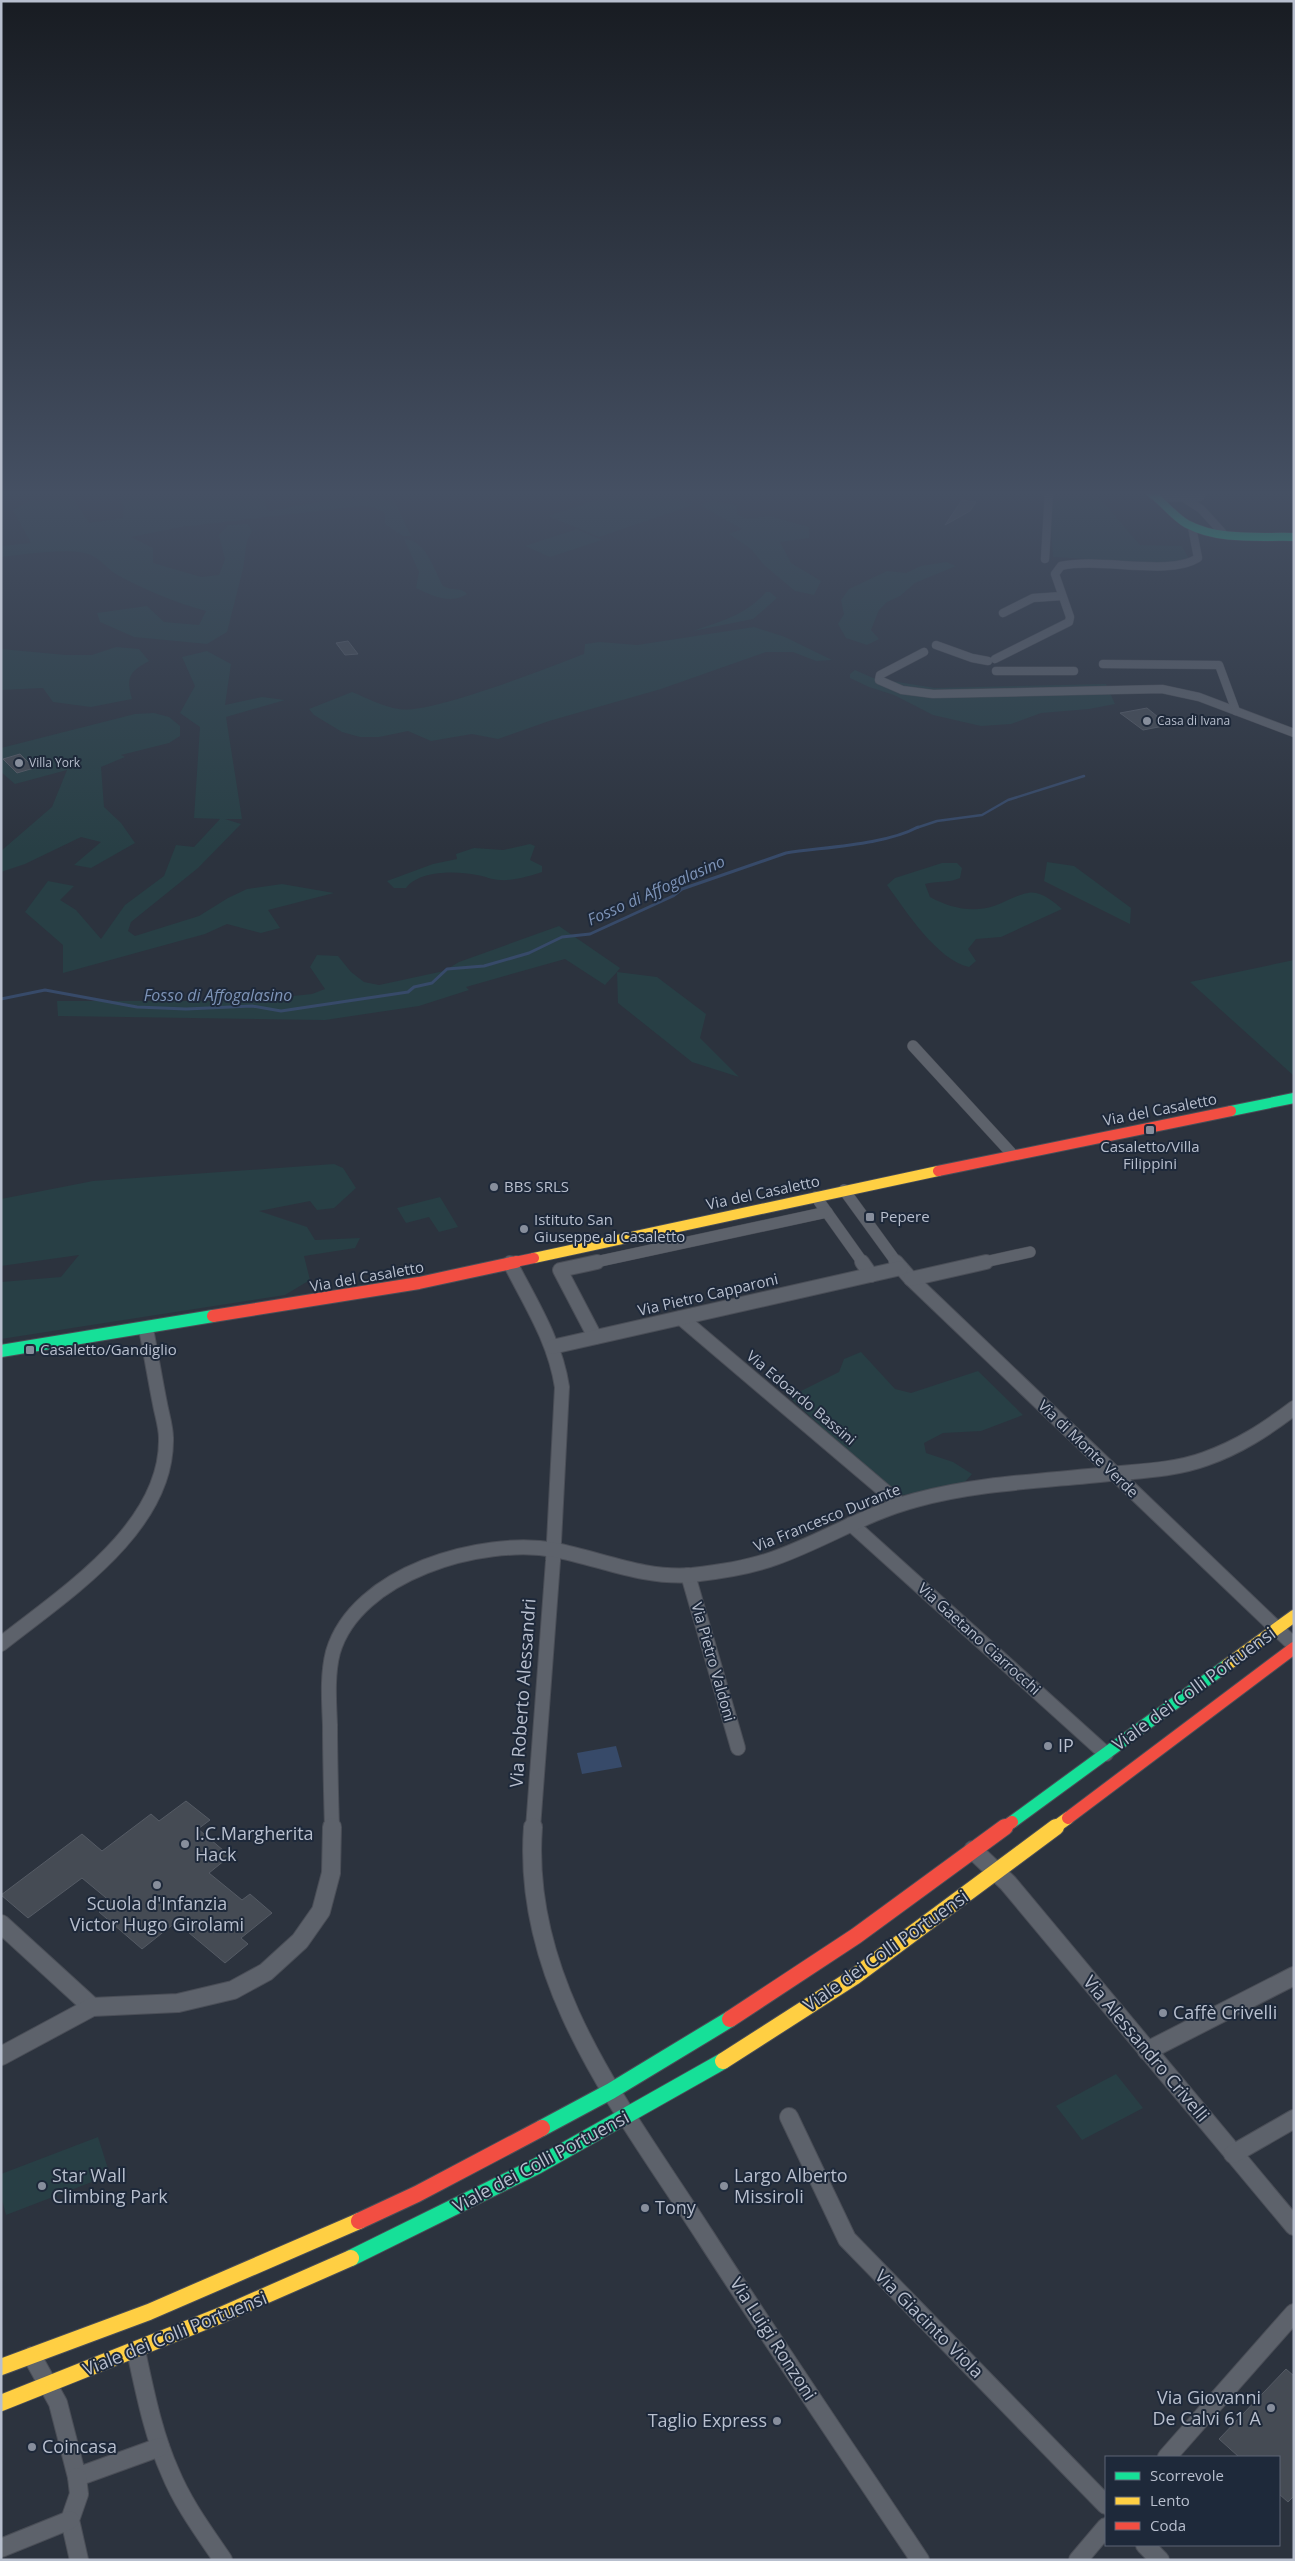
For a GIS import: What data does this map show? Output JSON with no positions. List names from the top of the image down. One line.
{"streets":{"main road":["Via del Casaletto","Viale dei Colli Portuensi"],"street":["Via Pietro Capparoni","Via Edoardo Bassini","Via di Monte Verde","Via Francesco Durante","Via Gaetano Ciarrocchi","Via Pietro Valdoni","Via Roberto Alessandri","Via Alessandro Crivelli","Via Giacinto Viola","Via Luigi Ronzoni"]},"crossings":[["Via del Casaletto","Via di Monte Verde"],["Via del Casaletto","Via Roberto Alessandri"],["Via Pietro Capparoni","Via Edoardo Bassini"],["Via Pietro Capparoni","Via di Monte Verde"],["Via Pietro Capparoni","Via Roberto Alessandri"],["Via Edoardo Bassini","Via Francesco Durante"],["Via di Monte Verde","Via Francesco Durante"],["Via di Monte Verde","Viale dei Colli Portuensi"],["Via Francesco Durante","Via Gaetano Ciarrocchi"],["Via Francesco Durante","Via Pietro Valdoni"],["Via Francesco Durante","Via Roberto Alessandri"],["Via Gaetano Ciarrocchi","Viale dei Colli Portuensi"],["Viale dei Colli Portuensi","Via Roberto Alessandri"],["Viale dei Colli Portuensi","Via Alessandro Crivelli"],["Viale dei Colli Portuensi","Via Luigi Ronzoni"],["Via Roberto Alessandri","Via Luigi Ronzoni"]],"water":["Fosso di Affogalasino"],"places":{"other":["Casa di Ivana","Villa York","BBS SRLS","Istituto San Giuseppe al Casaletto","IP","I.C.Margherita Hack","Scuola d'Infanzia Victor Hugo Girolami","Caffè Crivelli","Star Wall Climbing Park","Largo Alberto Missiroli","Tony","Via Giovanni De Calvi 61 A","Taglio Express","Coincasa"],"transit":["Casaletto/Villa Filippini","Pepere","Casaletto/Gandiglio"]},"legend":["Scorrevole","Lento","Coda"]}
